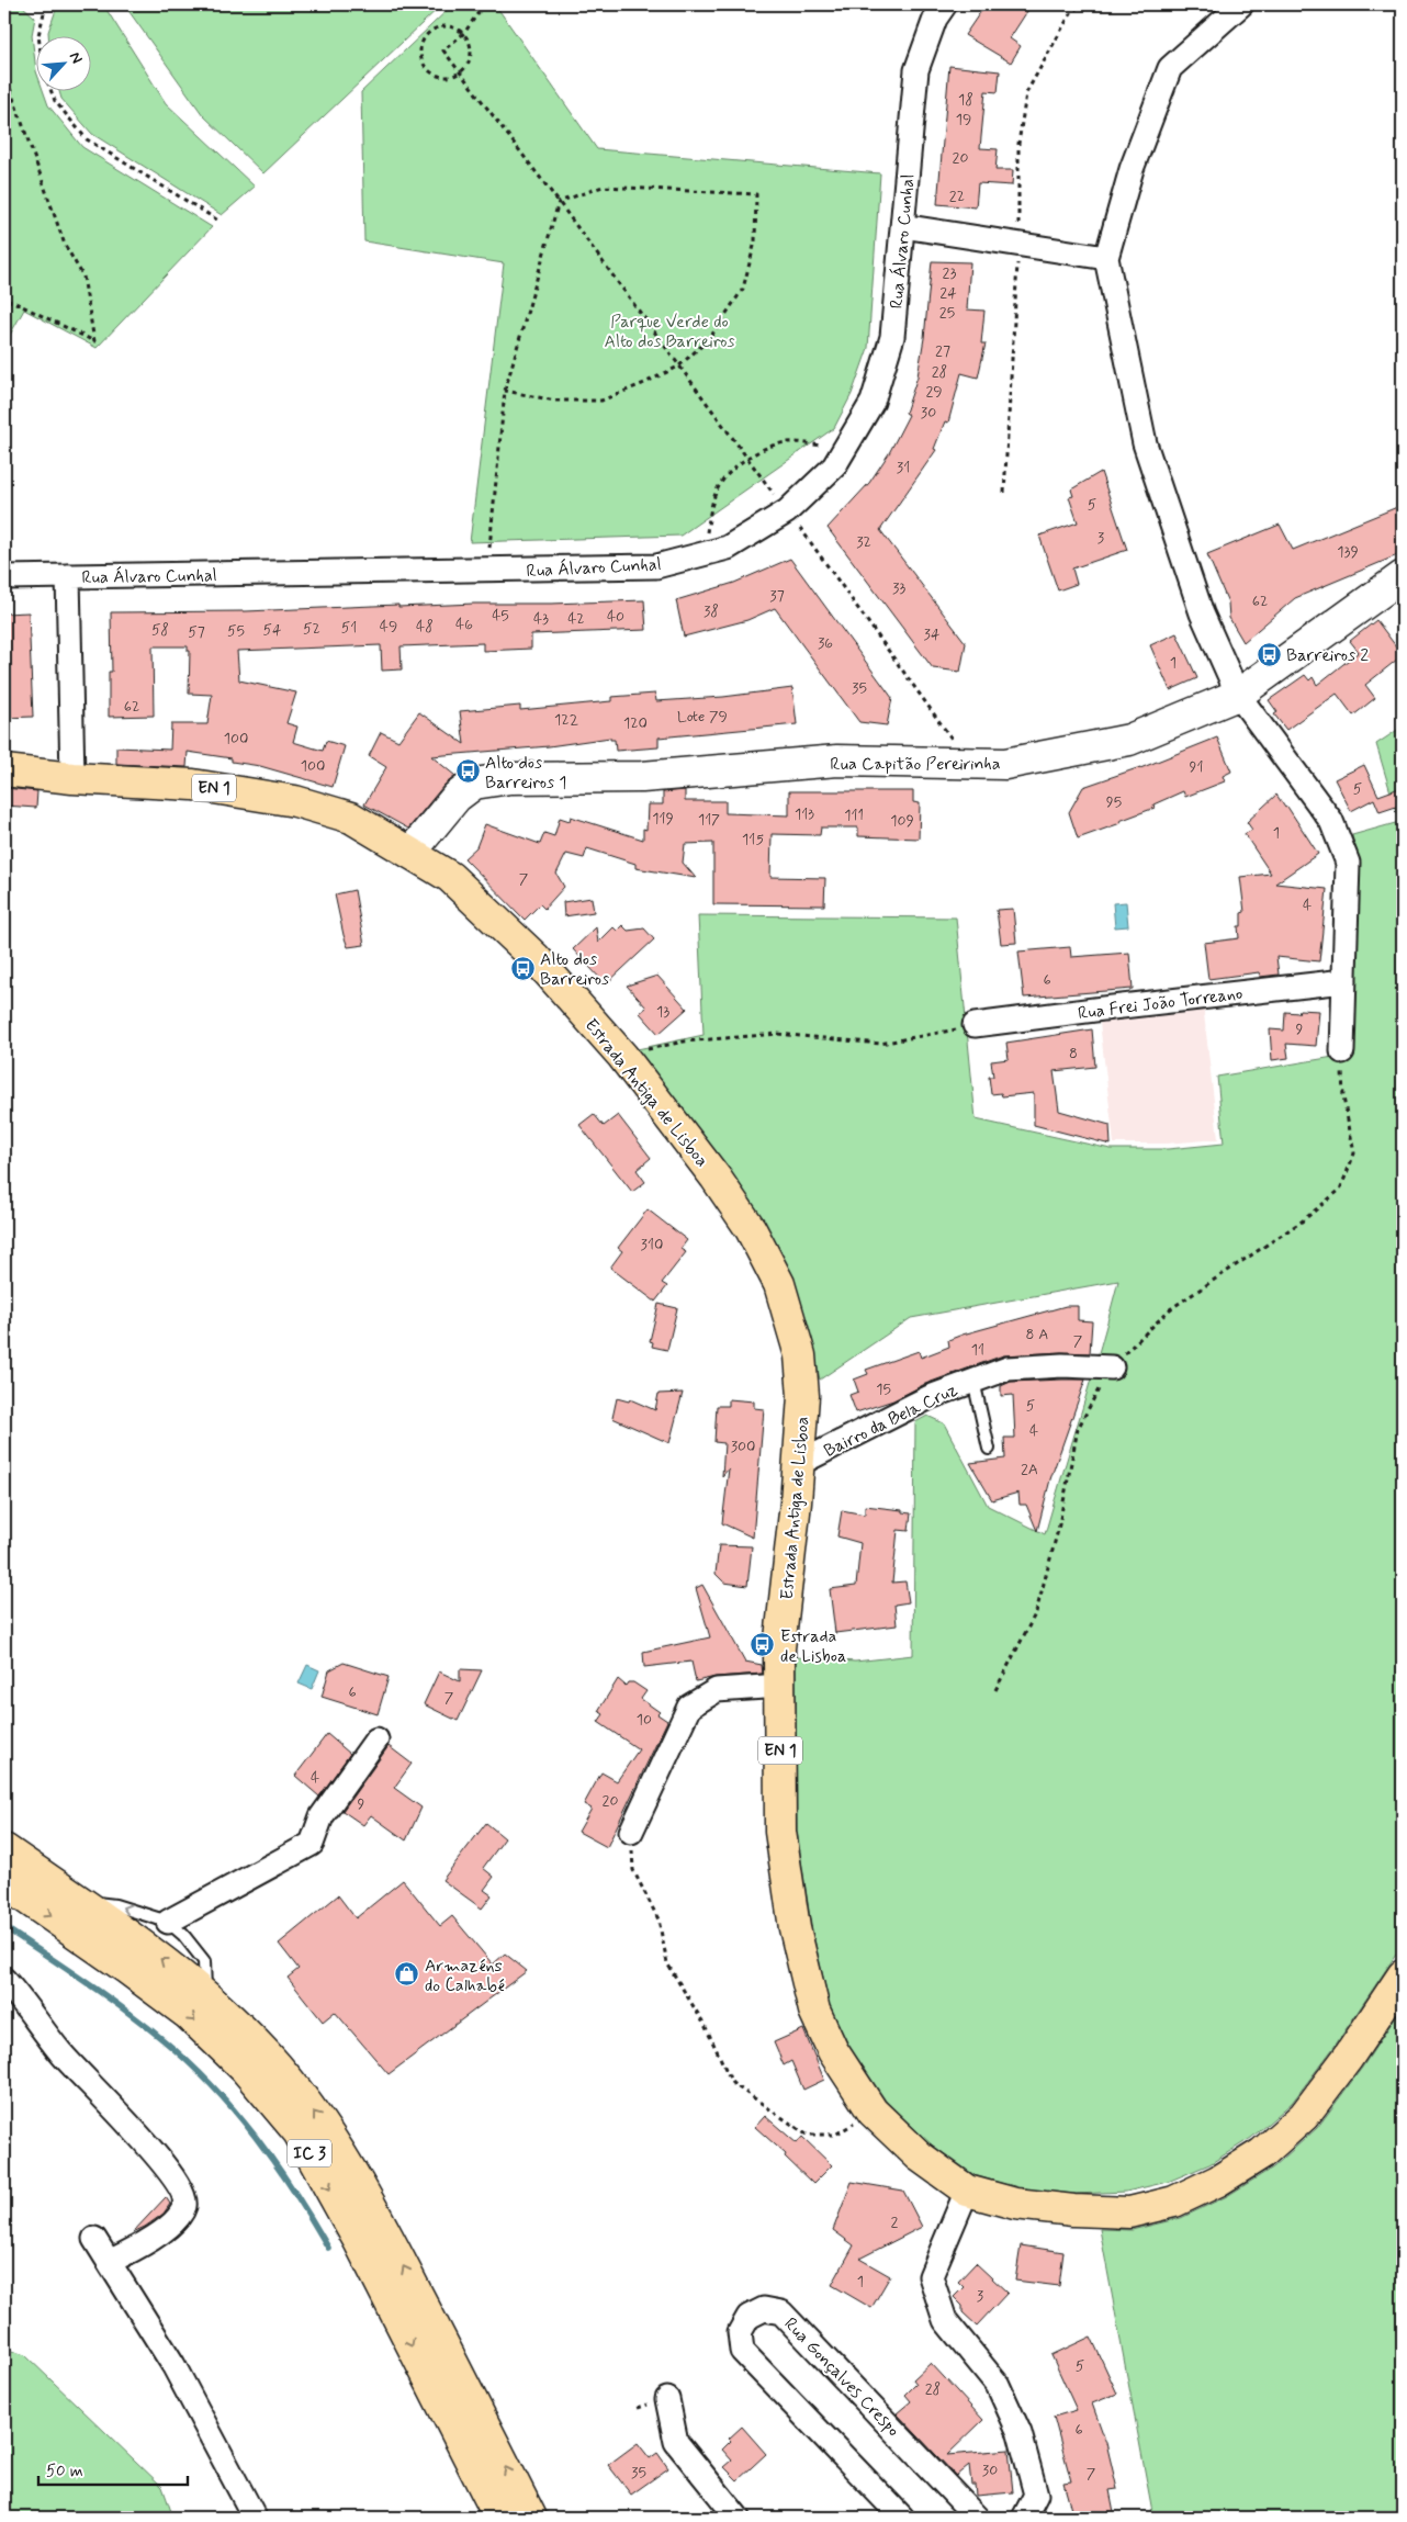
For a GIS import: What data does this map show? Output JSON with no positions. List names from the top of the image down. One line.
{"streets":{"main road":["EN 1","Estrada Antiga de Lisboa","IC 3"],"street":["Rua Álvaro Cunhal","Rua Capitão Pereirinha","Rua Frei João Torreano","Bairro da Bela Cruz","Rua Gonçalves Crespo"]},"crossings":[["Rua Capitão Pereirinha","Estrada Antiga de Lisboa"],["Estrada Antiga de Lisboa","Bairro da Bela Cruz"]],"parks":["Parque Verde do Alto dos Barreiros"],"places":{"bus stop":["Barreiros 2","Alto dos Barreiros 1","Alto dos Barreiros","Estrada de Lisboa"],"shop":["Armazéns do Calhabé"]},"house_numbers":["18","19","20","22","23","24","25","27","28","29","30","31","5","3","32","139","33","37","62","38","45","40","43","42","46","49","48","51","52","58","54","55","57","34","36","1","35","62","Lote 79","122","120","100","100","91","5","95","113","111","119","117","109","1","115","7","4","6","13","9","8","310","8 A","7","11","15","5","4","300","2A","6","7","10","4","20","9","2","1","3","5","28","6","30","35","7"],"scale_bar":"50 m","north":"top right"}
